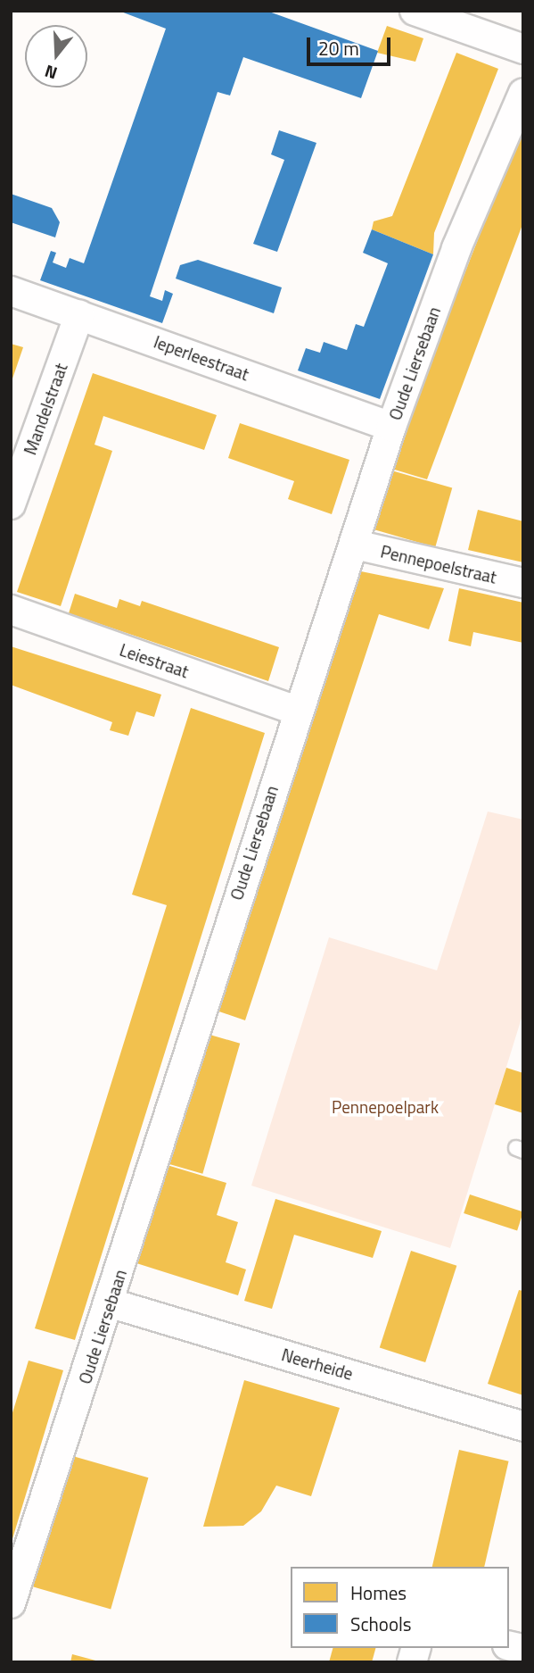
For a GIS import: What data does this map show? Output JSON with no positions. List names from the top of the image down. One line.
{"streets":{"street":["Ieperleestraat","Oude Liersebaan","Mandelstraat","Pennepoelstraat","Leiestraat","Neerheide"]},"crossings":[["Ieperleestraat","Oude Liersebaan"],["Ieperleestraat","Mandelstraat"],["Oude Liersebaan","Pennepoelstraat"],["Oude Liersebaan","Leiestraat"],["Oude Liersebaan","Neerheide"]],"parks":["Pennepoelpark"],"legend":["Homes","Schools"],"scale_bar":"20 m","north":"bottom"}
